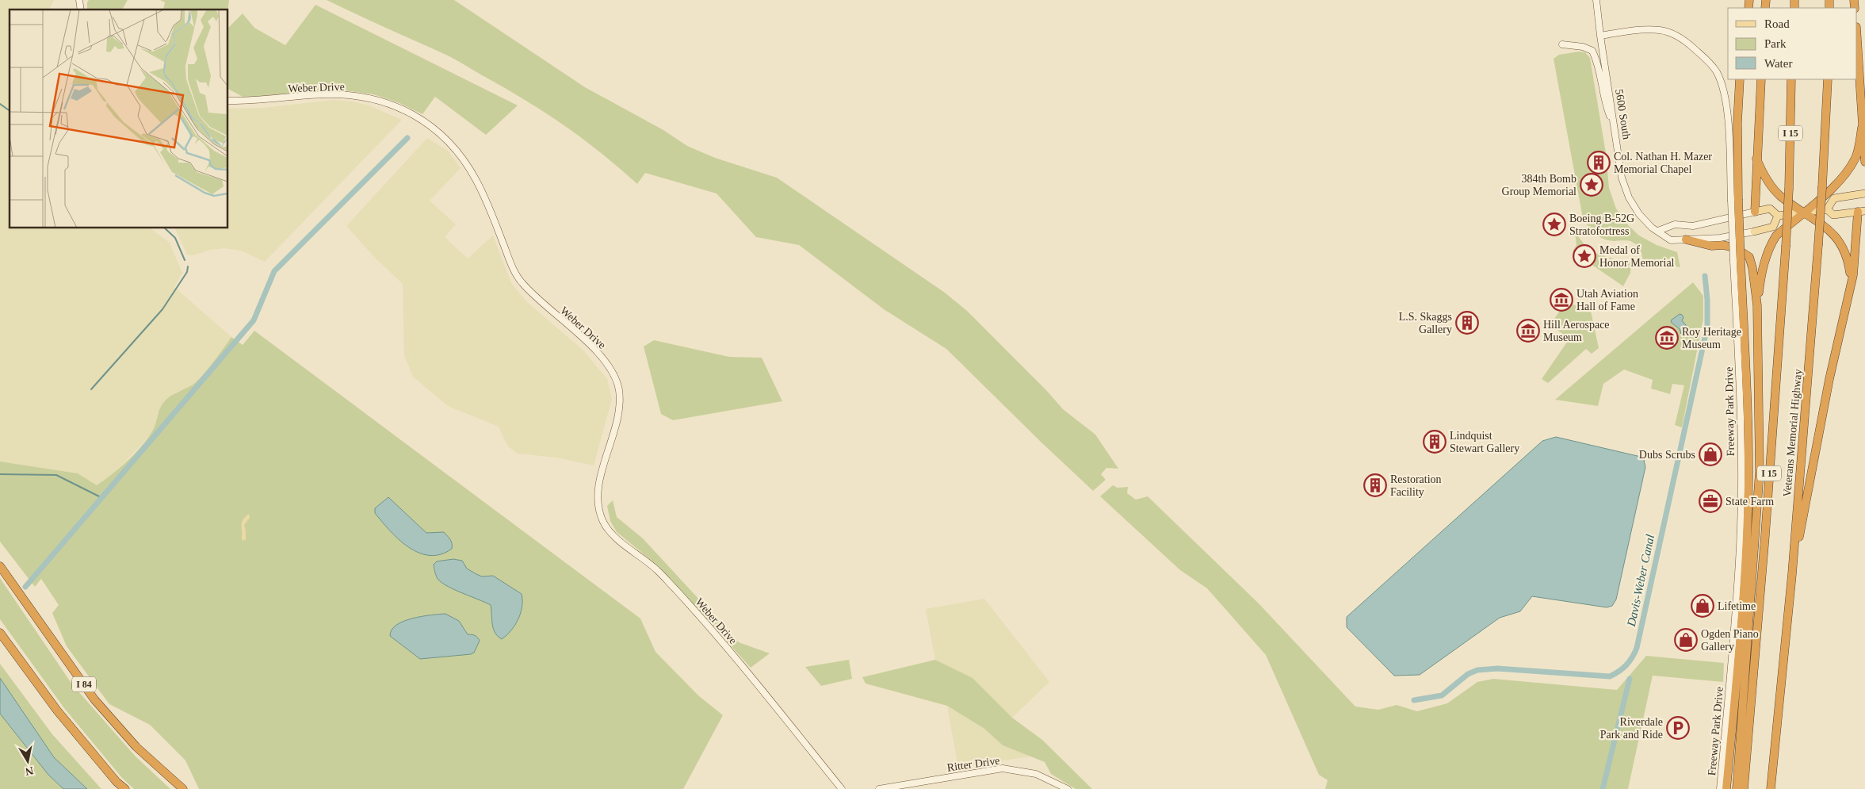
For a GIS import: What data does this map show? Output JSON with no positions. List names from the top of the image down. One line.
{"streets":{"highway":["I 15","Veterans Memorial Highway","I 84"],"main road":["5600 South"],"street":["Weber Drive","Freeway Park Drive","Ritter Drive"]},"water":["Davis-Weber Canal"],"places":{"building":["Col. Nathan H. Mazer Memorial Chapel","L.S. Skaggs Gallery","Lindquist Stewart Gallery","Restoration Facility"],"place":["384th Bomb Group Memorial","Boeing B-52G Stratofortress","Medal of Honor Memorial"],"museum":["Utah Aviation Hall of Fame","Hill Aerospace Museum","Roy Heritage Museum"],"shop":["Dubs Scrubs","Lifetime","Ogden Piano Gallery"],"office":["State Farm"],"parking":["Riverdale Park and Ride"]},"legend":["Road","Park","Water"],"north":"bottom"}
